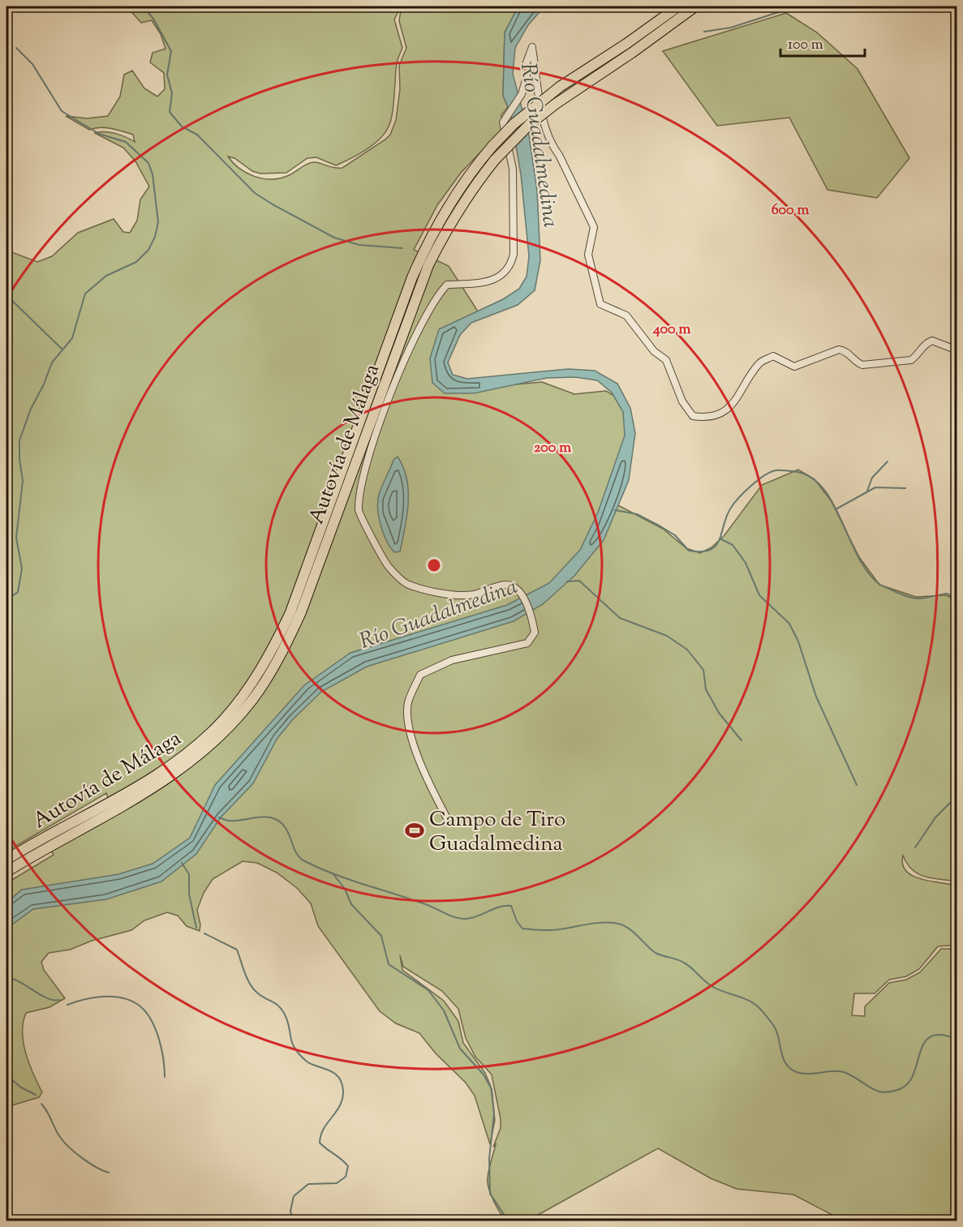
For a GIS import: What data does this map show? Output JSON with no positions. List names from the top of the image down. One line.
{"streets":{"highway":["Autovía de Málaga"]},"water":["Río Guadalmedina"],"places":{"sports":["Campo de Tiro Guadalmedina"]},"scale_bar":"100 m","rings":["600 m","400 m","200 m"]}
